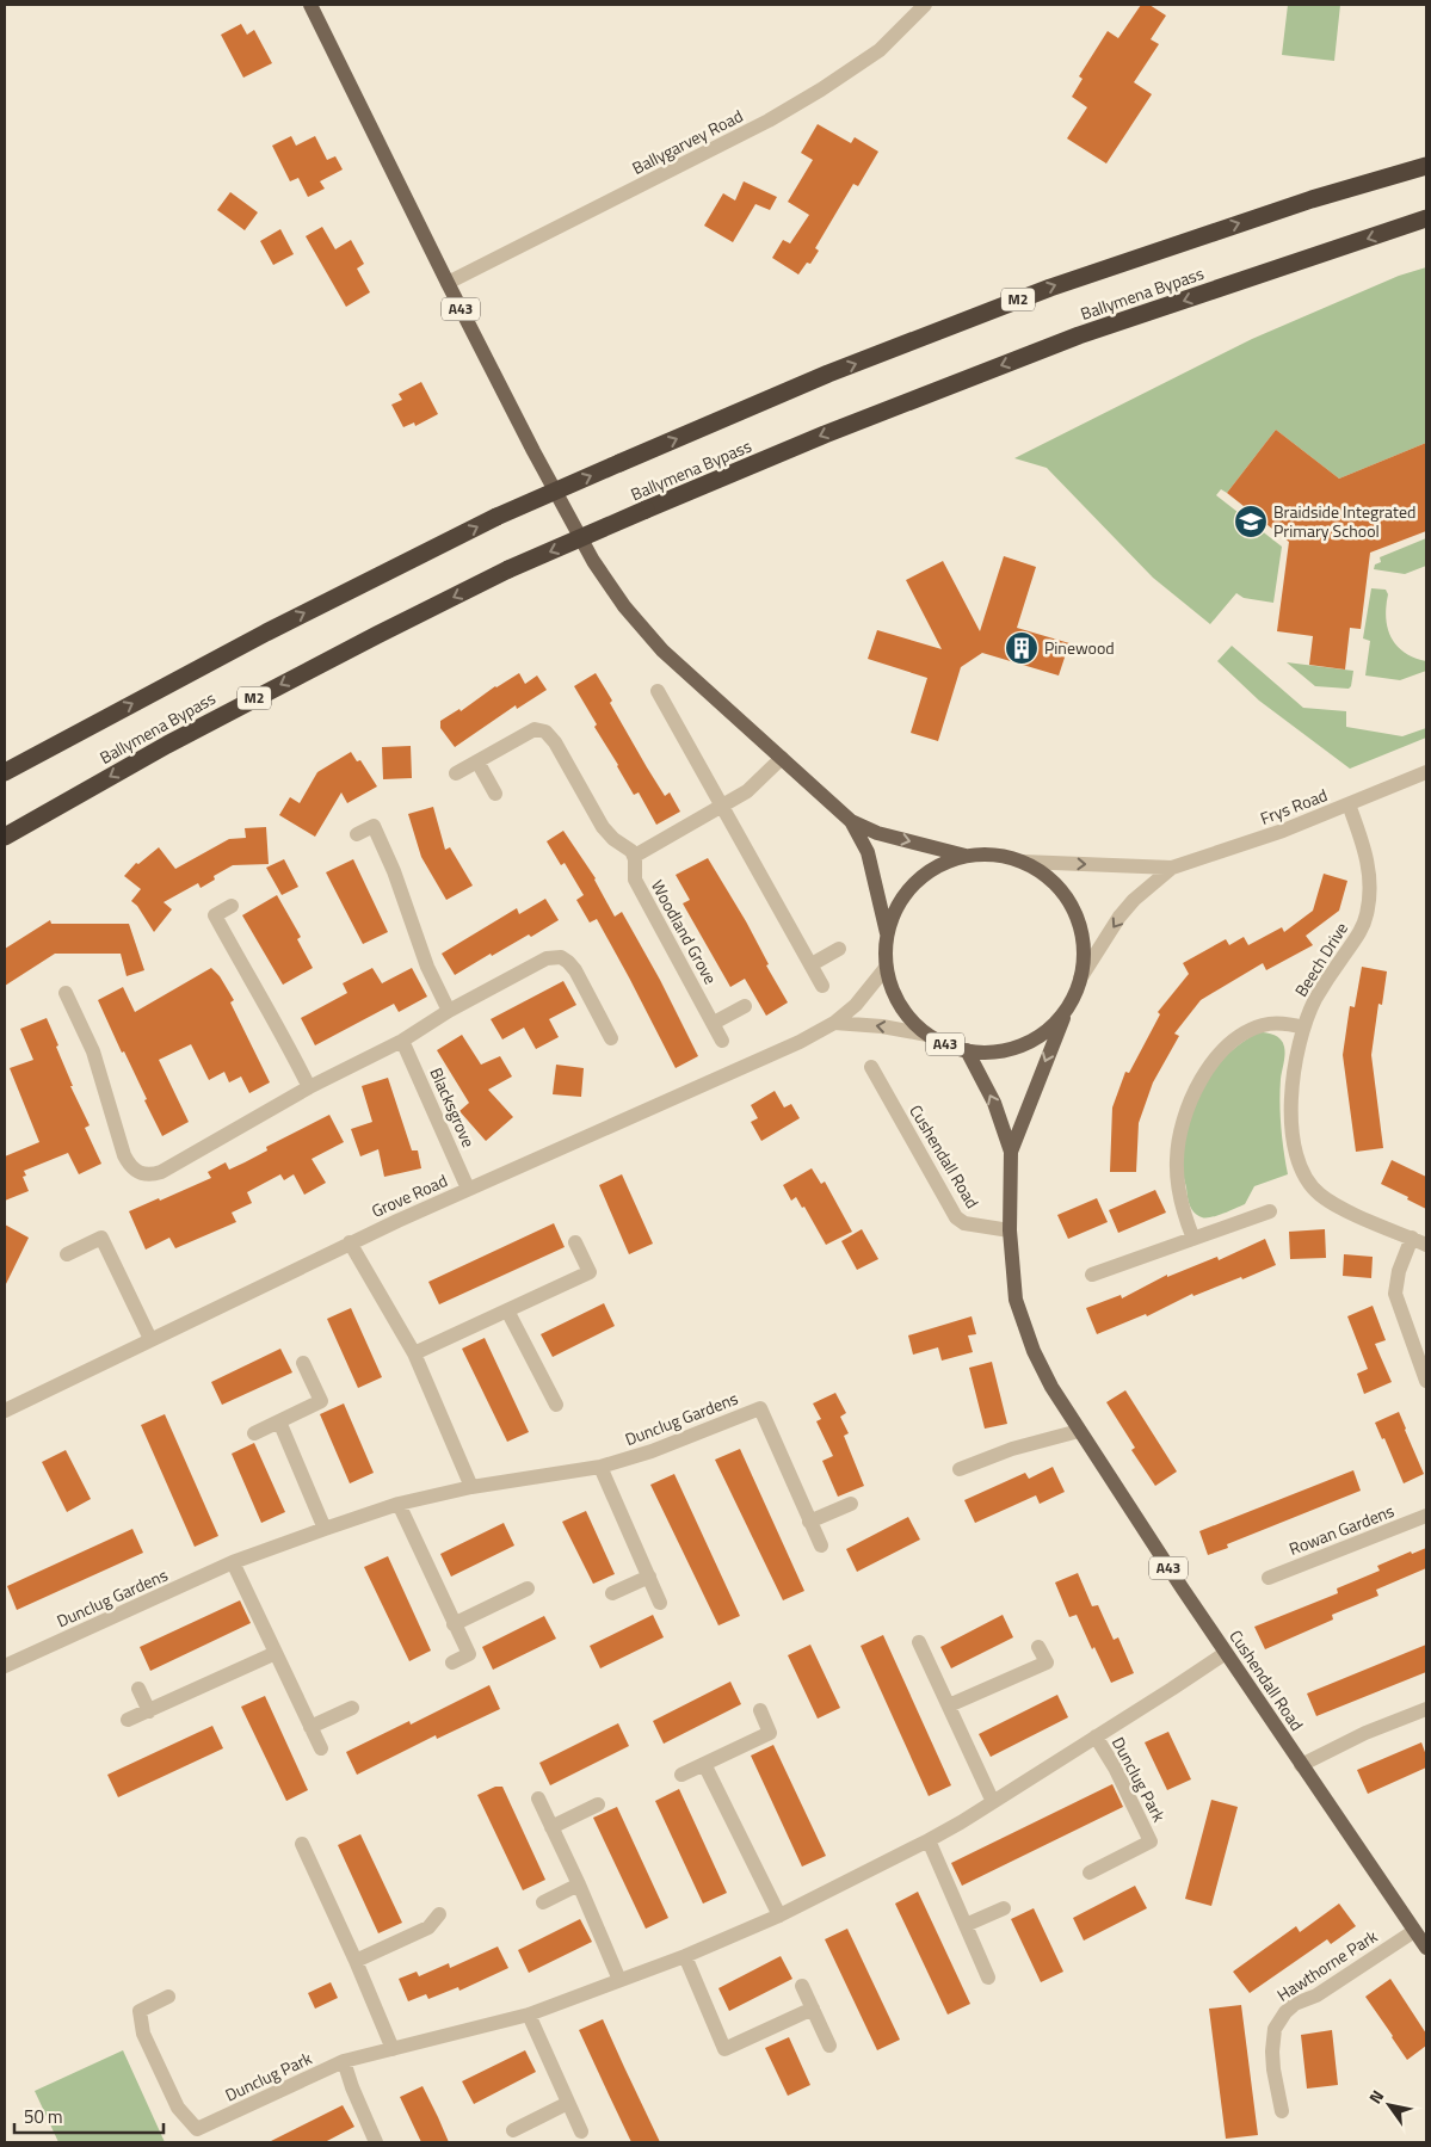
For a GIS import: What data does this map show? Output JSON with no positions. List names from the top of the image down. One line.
{"streets":{"highway":["Ballymena Bypass","M2"],"main road":["A43","Cushendall Road"],"street":["Ballygarvey Road","Frys Road","Woodland Grove","Beech Drive","Blacksgrove","Grove Road","Dunclug Gardens","Rowan Gardens","Dunclug Park","Hawthorne Park"]},"crossings":[["Ballygarvey Road","A43"],["A43","Frys Road"],["A43","Cushendall Road"],["A43","Grove Road"],["Frys Road","Beech Drive"],["Frys Road","Cushendall Road"],["Frys Road","Grove Road"],["Blacksgrove","Grove Road"],["Cushendall Road","Grove Road"],["Cushendall Road","Dunclug Park"],["Cushendall Road","Hawthorne Park"]],"places":{"school or university":["Braidside Integrated Primary School"],"building":["Pinewood"]},"scale_bar":"50 m","north":"top left"}
